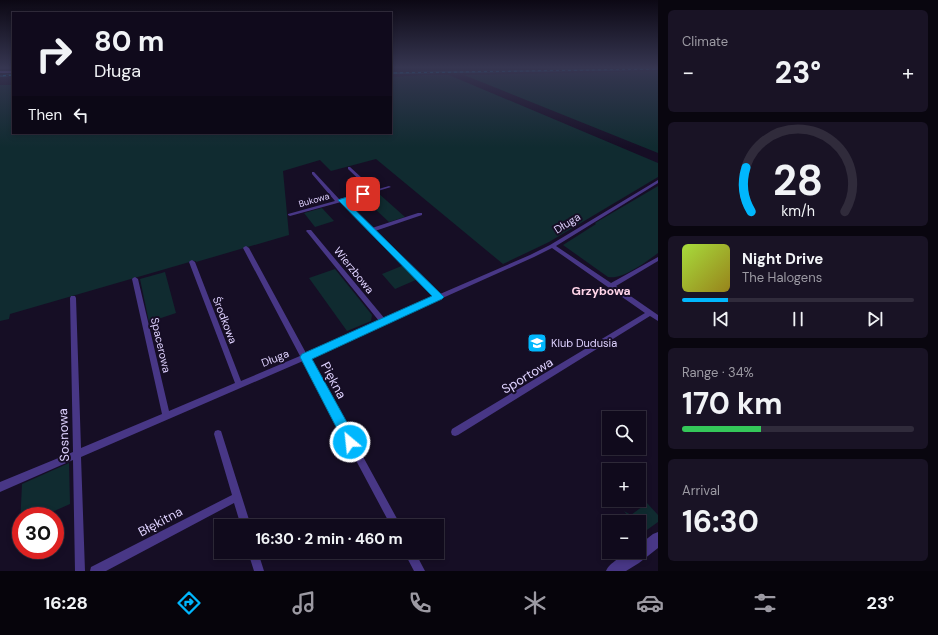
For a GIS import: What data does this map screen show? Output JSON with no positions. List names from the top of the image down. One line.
{"streets":{"street":["Bukowa","Długa","Wierzbowa","Środkowa","Spacerowa","Sportowa","Piękna","Sosnowa","Błękitna"]},"crossings":[["Długa","Wierzbowa"],["Długa","Środkowa"],["Długa","Spacerowa"],["Długa","Piękna"],["Długa","Sosnowa"]],"districts":["Grzybowa"],"places":{"school or university":["Klub Dudusia"]},"page":{"tile":["Climate",["Range · 34%","170 km"],["Arrival","16:30"]],"turn":["80 m","Długa"],"heat":["−","23°","+"],"then":"Then","song":["Night Drive","The Halogens"],"map_buttons":["+","−"],"limit":"30","trip":"16:30 · 2 min · 460 m","tabs":["16:28","23°"],"gauge":["28","km/h"]}}
